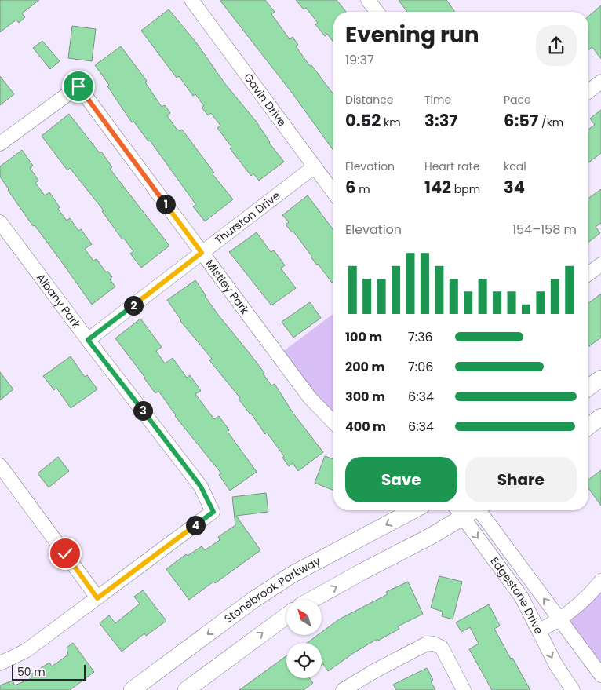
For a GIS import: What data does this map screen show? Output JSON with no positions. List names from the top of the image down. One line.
{"streets":{"main road":["Stonebrook Parkway"],"street":["Gavin Drive","Thurston Drive","Mistley Park","Albany Park","Edgestone Drive"]},"crossings":[["Gavin Drive","Thurston Drive"],["Thurston Drive","Mistley Park"],["Thurston Drive","Albany Park"]],"scale_bar":"50 m","north":"top left","page":{"heading":["Evening run","19:37"],"stats":[["Distance","0.52 km"],["Time","3:37"],["Pace","6:57 /km"],["Elevation","6 m"],["Heart rate","142 bpm"],["kcal","34"]],"pins":["1","2","3","4"],"chart":["Elevation","154–158 m"],"list":[{"name":"100 m","note":"7:36"},{"name":"200 m","note":"7:06"},{"name":"300 m","note":"6:34"},{"name":"400 m","note":"6:34"}],"buttons":["Save","Share"],"scale":"50 m"}}
